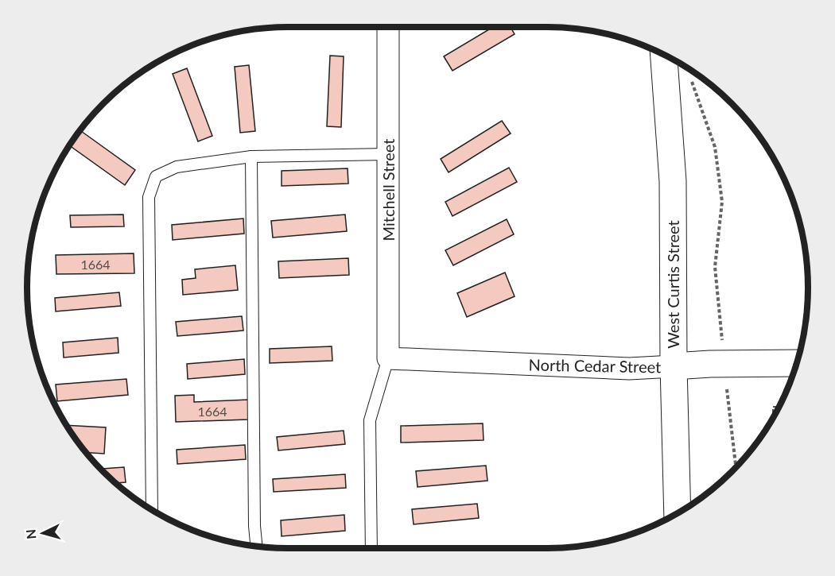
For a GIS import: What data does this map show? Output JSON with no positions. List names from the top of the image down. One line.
{"streets":{"main road":["West Curtis Street","North Cedar Street"],"street":["Mitchell Street"]},"crossings":[["Mitchell Street","North Cedar Street"],["West Curtis Street","North Cedar Street"]],"house_numbers":["1664","1664"],"north":"left"}
